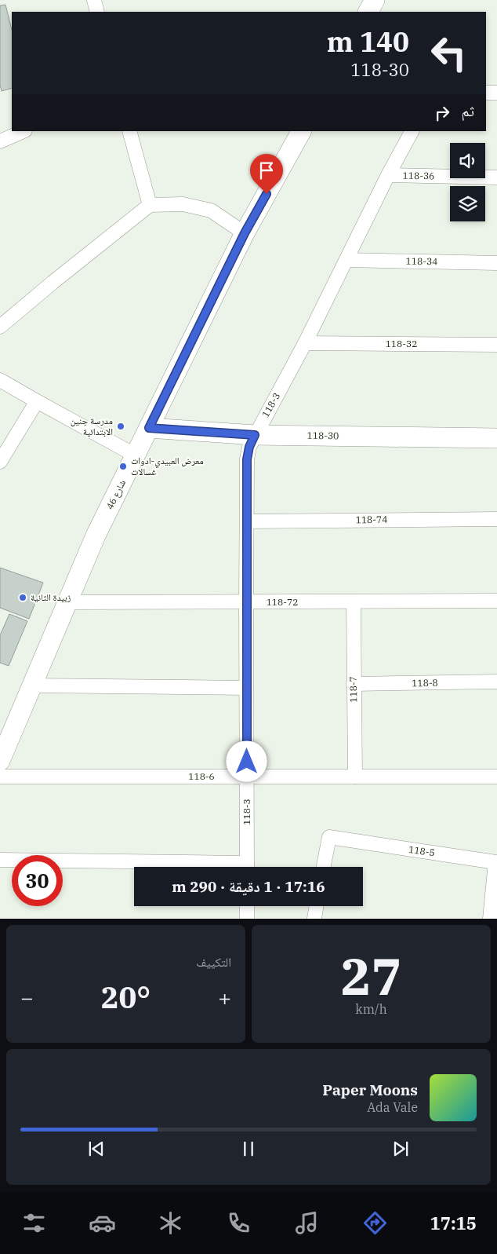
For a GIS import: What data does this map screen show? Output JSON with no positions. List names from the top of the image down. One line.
{"streets":{"main road":["118-30","شارع 46"],"street":["118-36","118-34","118-32","118-3","118-74","118-72","118-8","118-7","118-6","118-5"]},"crossings":[["118-36","118-3"],["118-34","118-3"],["118-32","118-3"],["118-3","118-30"],["118-3","118-74"],["118-3","118-72"],["118-3","118-6"],["118-30","شارع 46"],["شارع 46","118-72"],["118-72","118-7"],["118-8","118-7"],["118-7","118-6"]],"places":["مدرسة جنين الابتدائية","معرض العبيدي-ادوات غسالات","زبيدة الثانية"],"page":{"turn":["140 m","118-30"],"then":"ثم","limit":"30","trip":"17:16 · 1 دقيقة · 290 m","tile":[["27","km/h"],"التكييف"],"heat":["−","20°","+"],"song":["Paper Moons","Ada Vale"],"tabs":"17:15"}}
